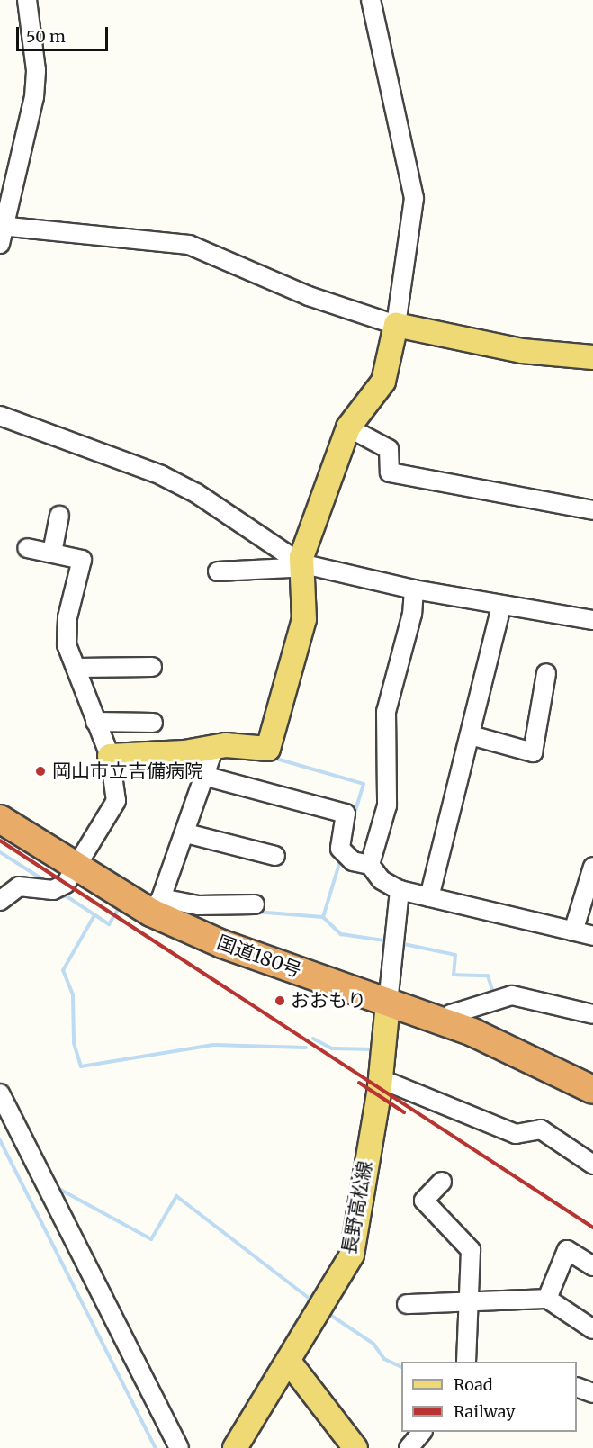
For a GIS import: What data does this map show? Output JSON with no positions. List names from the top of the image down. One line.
{"streets":{"highway":["国道180号"],"main road":["長野高松線"]},"crossings":[["国道180号","長野高松線"]],"places":["岡山市立吉備病院","おおもり"],"legend":["Road","Railway"],"scale_bar":"50 m"}
